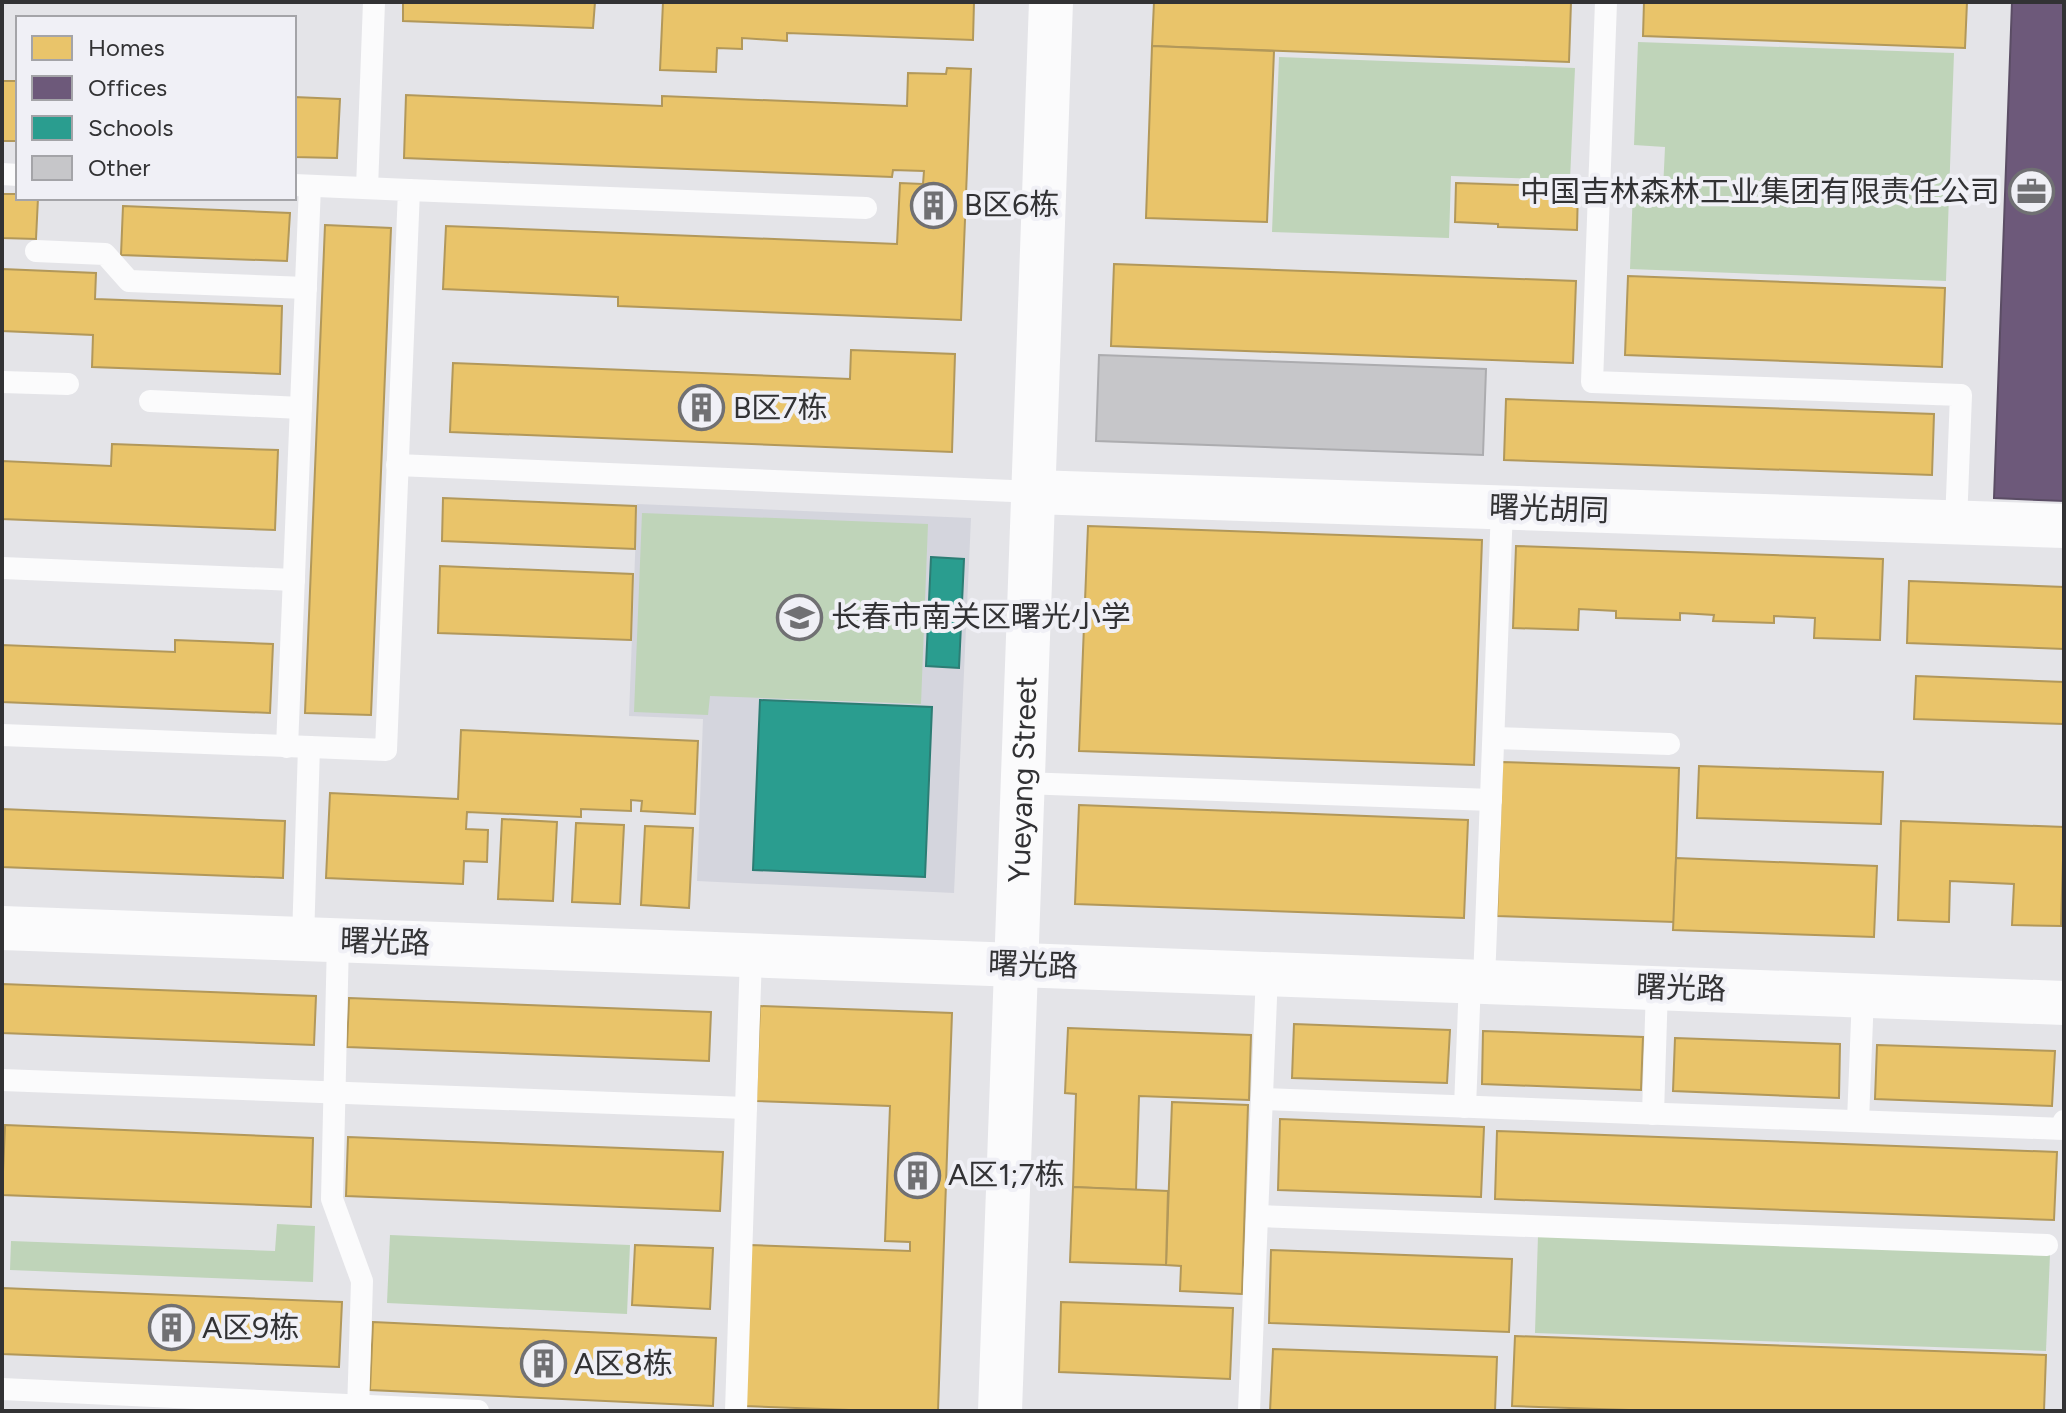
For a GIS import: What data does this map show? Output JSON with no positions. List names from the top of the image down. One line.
{"streets":{"street":["曙光胡同","Yueyang Street","曙光路"]},"crossings":[["曙光胡同","Yueyang Street"],["Yueyang Street","曙光路"]],"places":{"office":["中国吉林森林工业集团有限责任公司"],"building":["B区6栋","B区7栋","A区1;7栋","A区9栋","A区8栋"],"school or university":["长春市南关区曙光小学"]},"legend":["Homes","Offices","Schools","Other"]}
